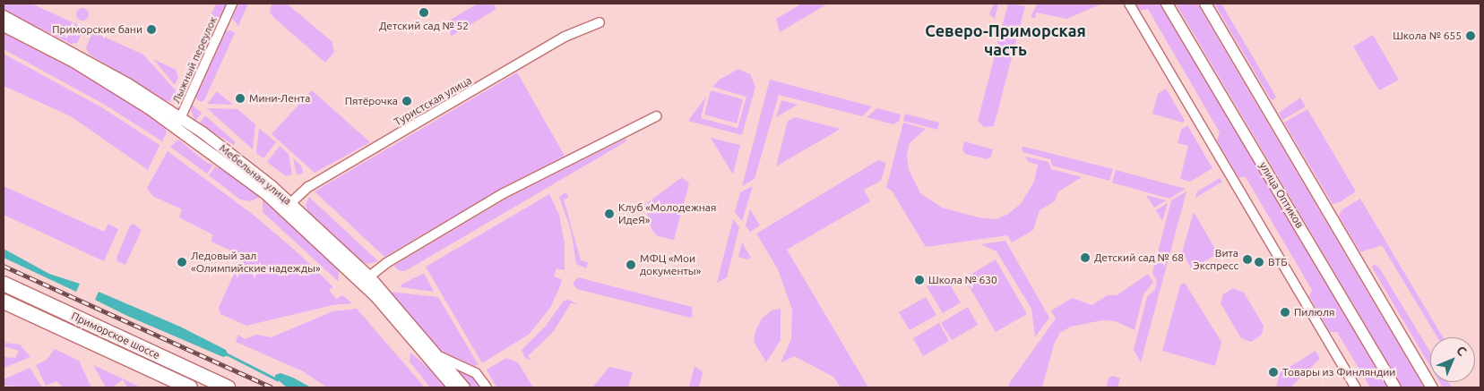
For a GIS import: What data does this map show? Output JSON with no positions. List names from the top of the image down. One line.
{"streets":{"main road":["Приморское шоссе"],"street":["Лыжный переулок","Туристская улица","Мебельная улица","улица Оптиков"]},"crossings":[["Лыжный переулок","Мебельная улица"],["Туристская улица","Мебельная улица"]],"districts":["Северо-Приморская часть"],"places":["Детский сад № 52","Приморские бани","Школа № 655","Мини-Лента","Пятёрочка","Клуб «Молодежная ИдеЯ»","Детский сад № 68","Вита Экспресс","Ледовый зал «Олимпийские надежды»","ВТБ","МФЦ «Мои документы»","Школа № 630","Пилюля","Товары из Финляндии"],"north":"top right"}
